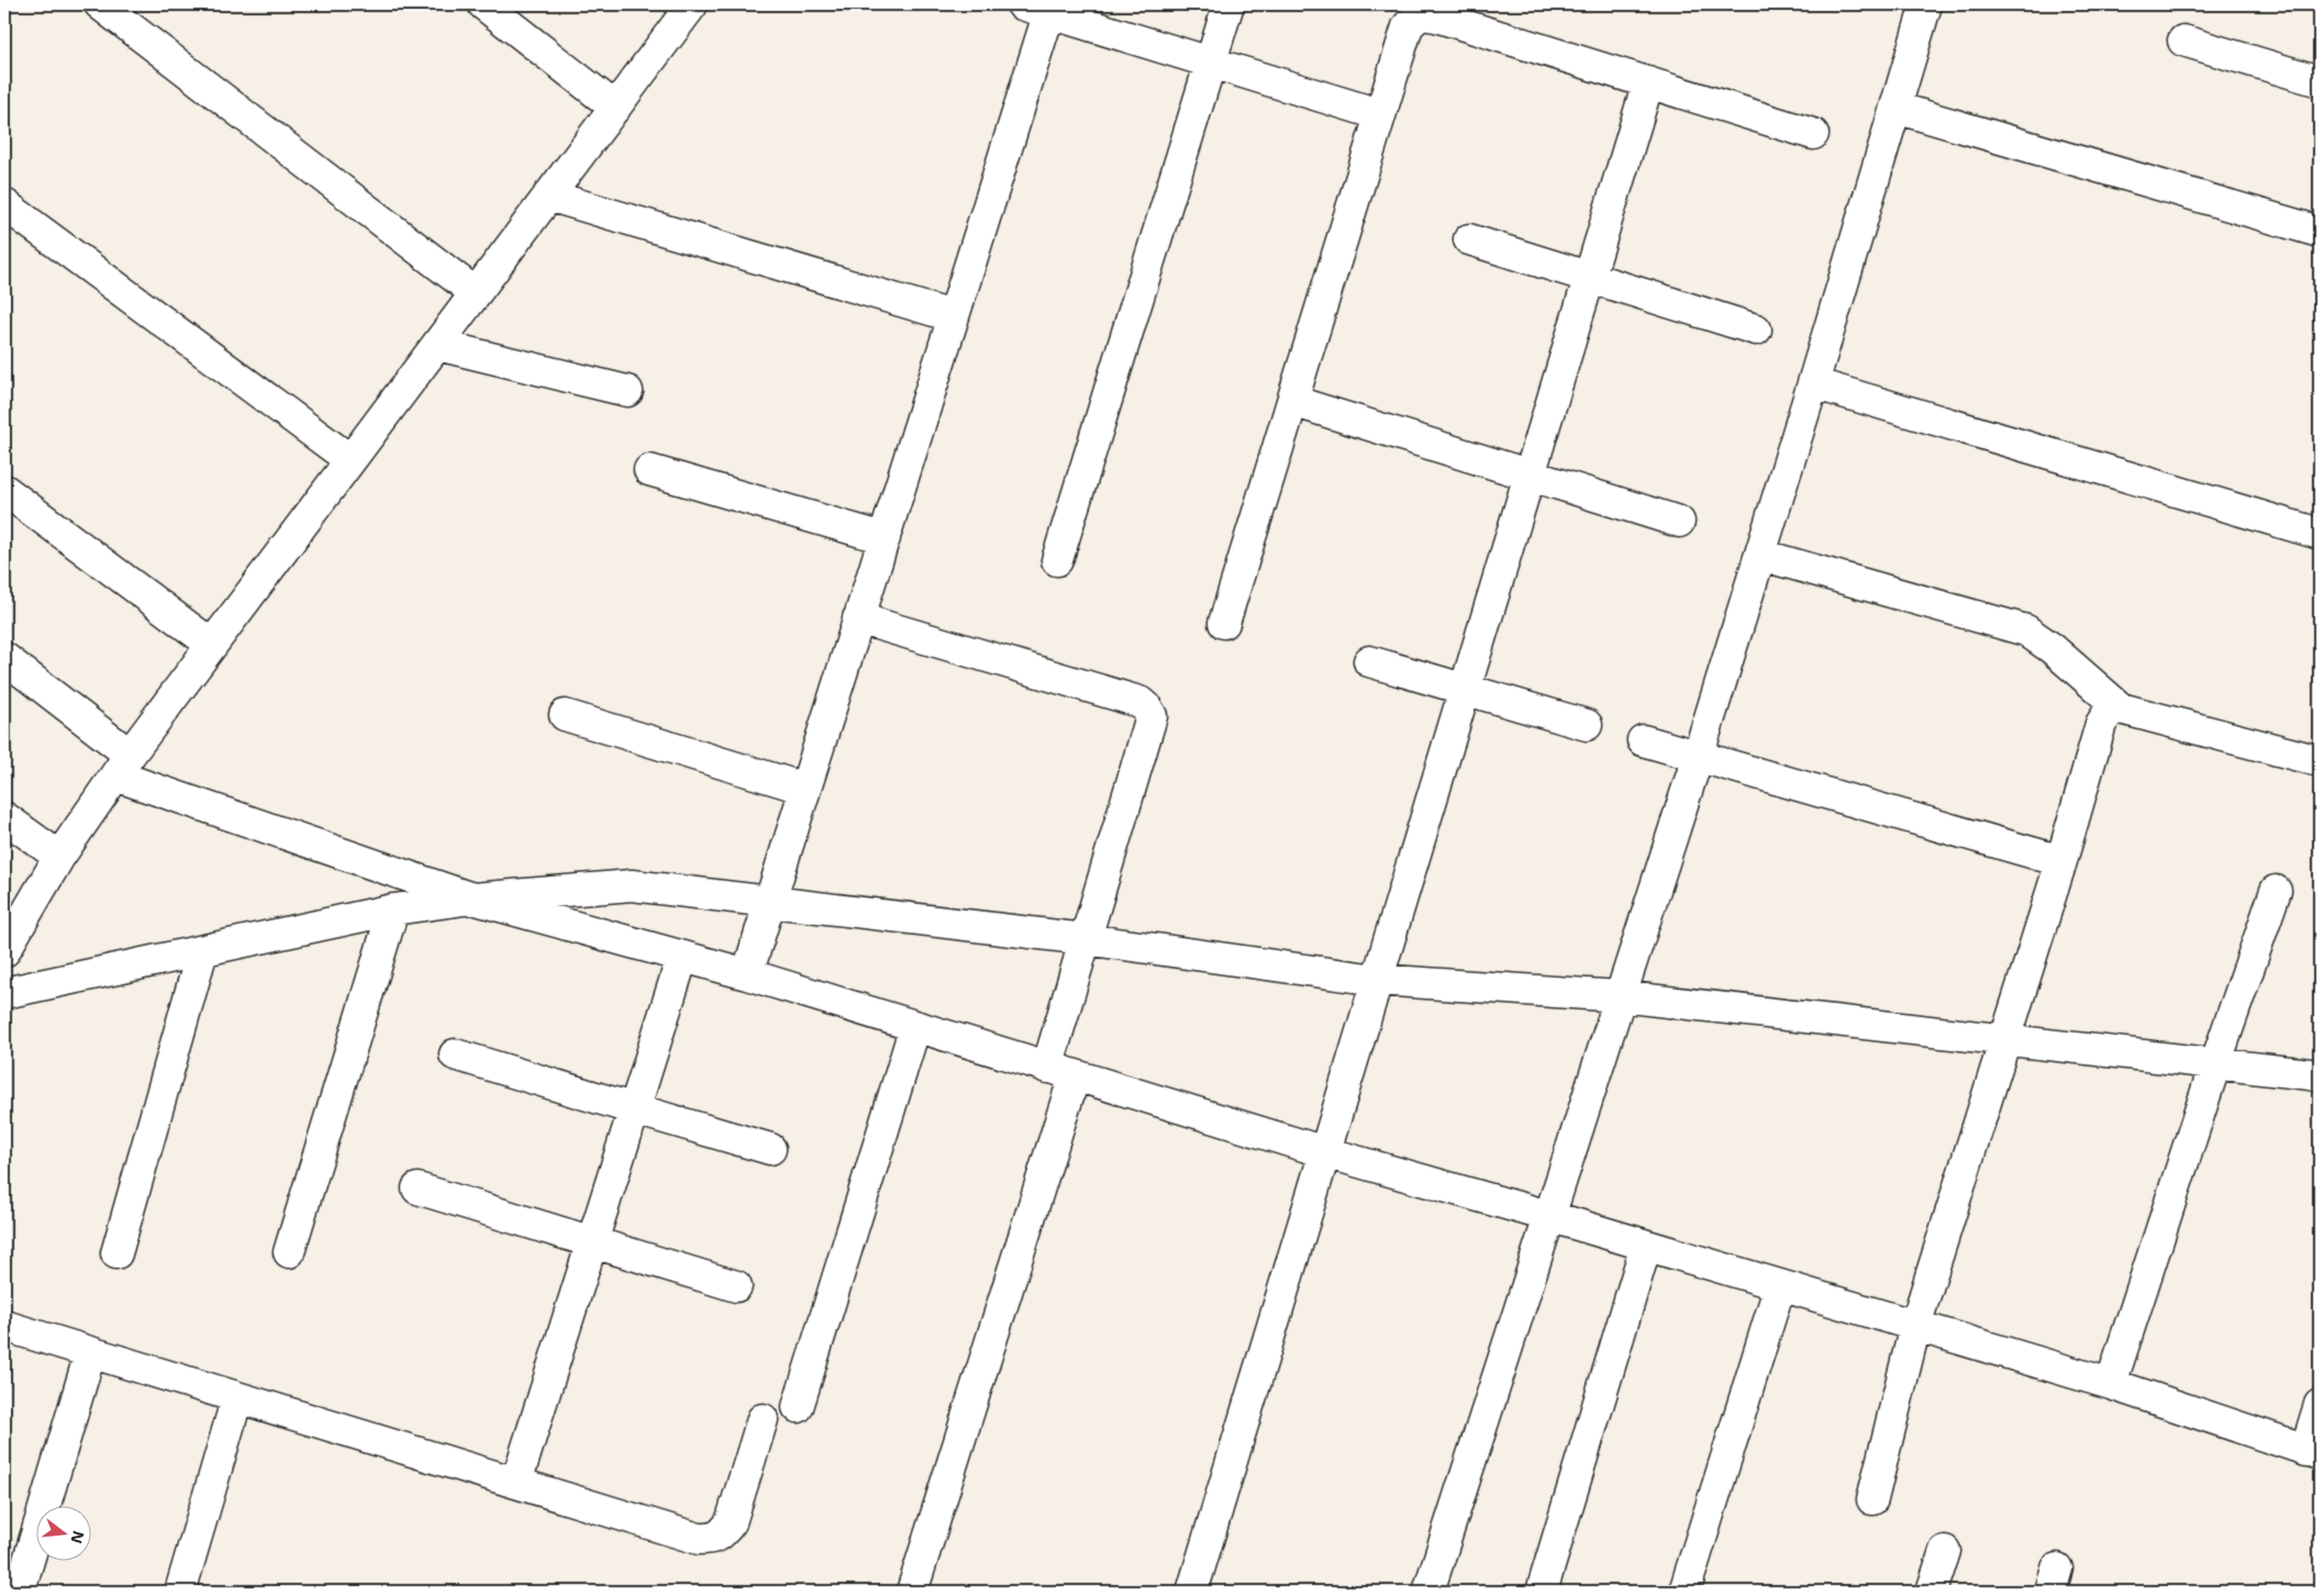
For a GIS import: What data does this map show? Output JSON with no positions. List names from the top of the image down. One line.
{"north":"right"}
